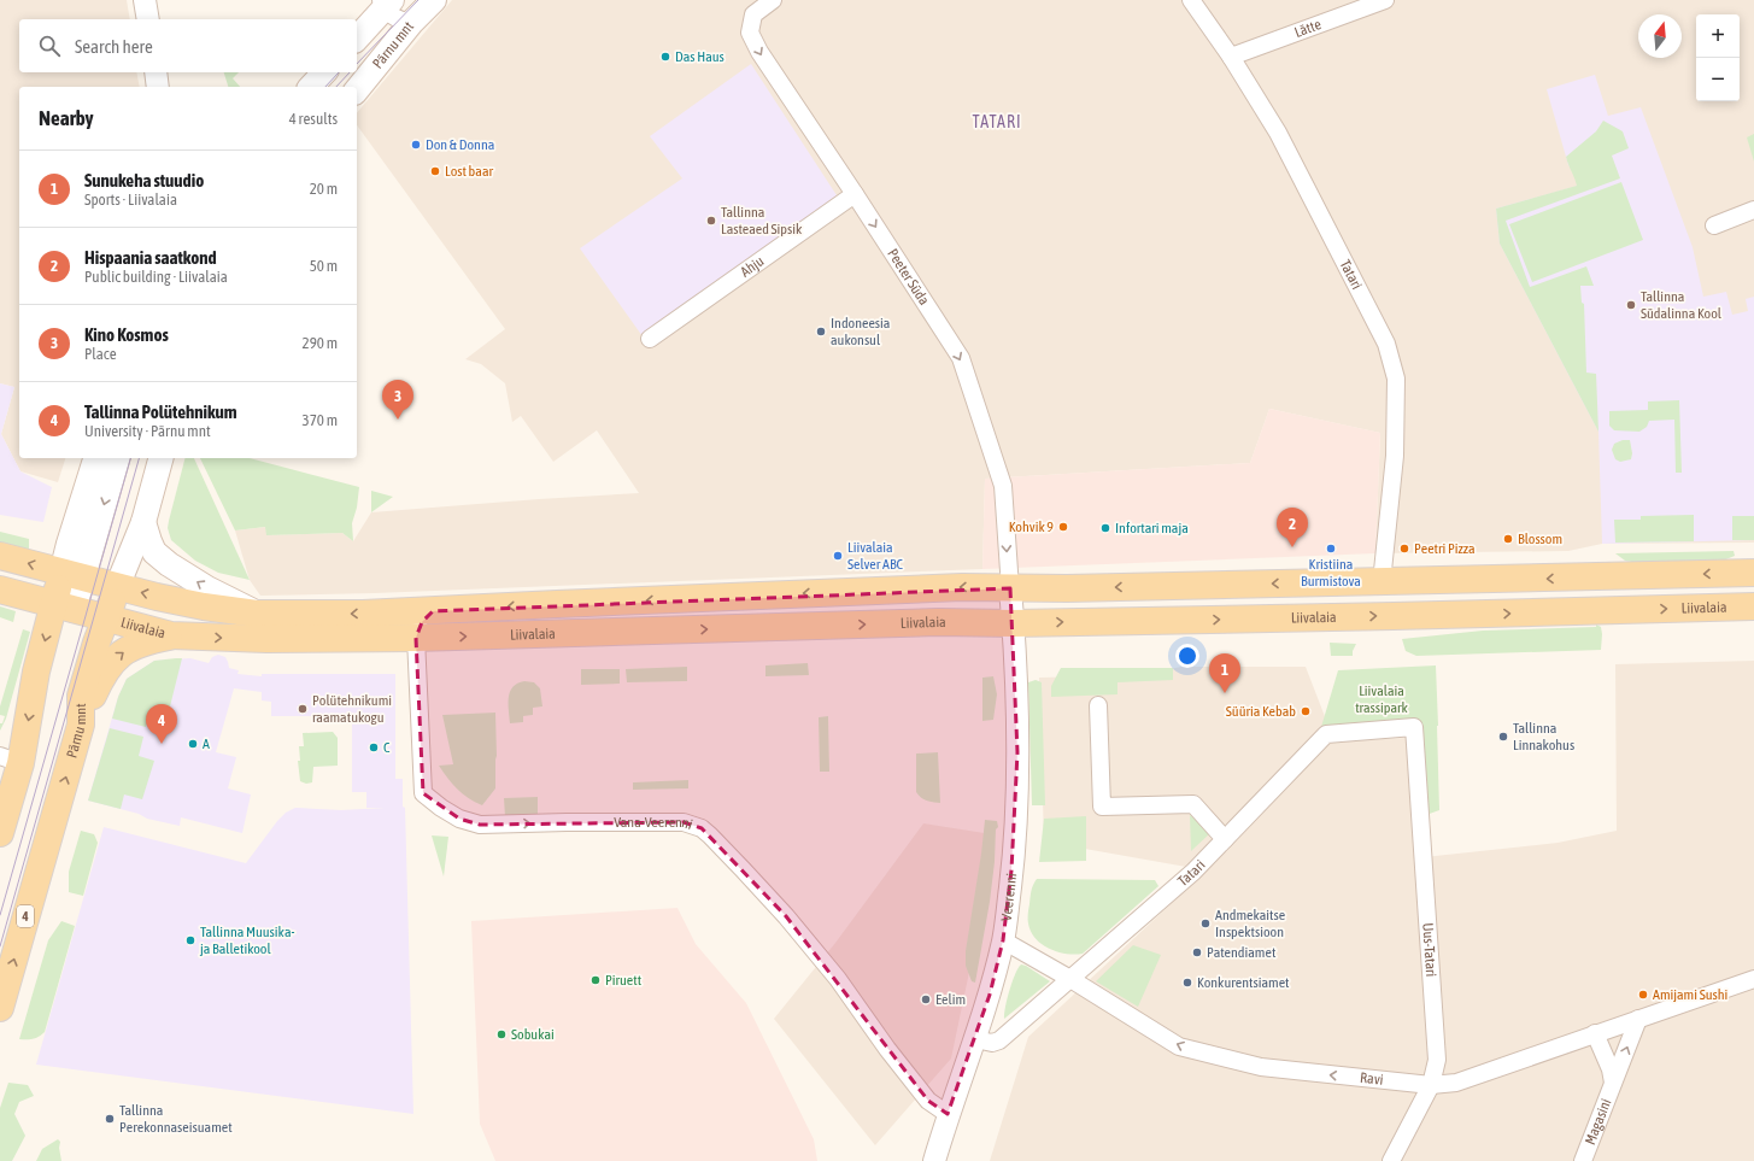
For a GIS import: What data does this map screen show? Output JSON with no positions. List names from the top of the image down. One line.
{"streets":{"main road":["Pärnu mnt","Liivalaia","4"],"street":["Lätte","Ahju","Tatari","Peeter Süda","Vana-Veerenni","Veerenni","Uus-Tatari","Ravi","Magasini"]},"crossings":[["Lätte","Tatari"],["Pärnu mnt","Liivalaia"],["Ahju","Peeter Süda"],["Tatari","Liivalaia"],["Tatari","Veerenni"],["Tatari","Uus-Tatari"],["Tatari","Ravi"],["Peeter Süda","Liivalaia"],["Peeter Süda","Veerenni"],["Liivalaia","Vana-Veerenni"],["Liivalaia","Veerenni"],["Vana-Veerenni","Veerenni"],["Veerenni","Ravi"],["Uus-Tatari","Ravi"],["Ravi","Magasini"]],"one_way":["Peeter Süda","Vana-Veerenni","Ravi"],"districts":["TATARI"],"parks":["Liivalaia trassipark"],"places":["Das Haus","Don & Donna","Lost baar","Tallinna Lasteaed Sipsik","Tallinna Südalinna Kool","Indoneesia aukonsul","Kohvik 9","Infortari maja","Blossom","Kristiina Burmistova","Peetri Pizza","Liivalaia Selver ABC","Polütehnikumi raamatukogu","Süüria Kebab","Tallinna Linnakohus","A","C","Andmekaitse Inspektsioon","Tallinna Muusika- ja Balletikool","Patendiamet","Piruett","Konkurentsiamet","Amijami Sushi","Eelim","Sobukai","Tallinna Perekonnaseisuamet"],"north":"top","page":{"map_buttons":["+","−"],"search":"Search here","heading":["Nearby","4 results"],"list":[{"mark":"1","name":"Sunukeha stuudio","note":"Sports · Liivalaia","value":"20 m"},{"mark":"2","name":"Hispaania saatkond","note":"Public building · Liivalaia","value":"50 m"},{"mark":"3","name":"Kino Kosmos","note":"Place","value":"290 m"},{"mark":"4","name":"Tallinna Polütehnikum","note":"University · Pärnu mnt","value":"370 m"}],"pins":["3","2","1","4"]}}
